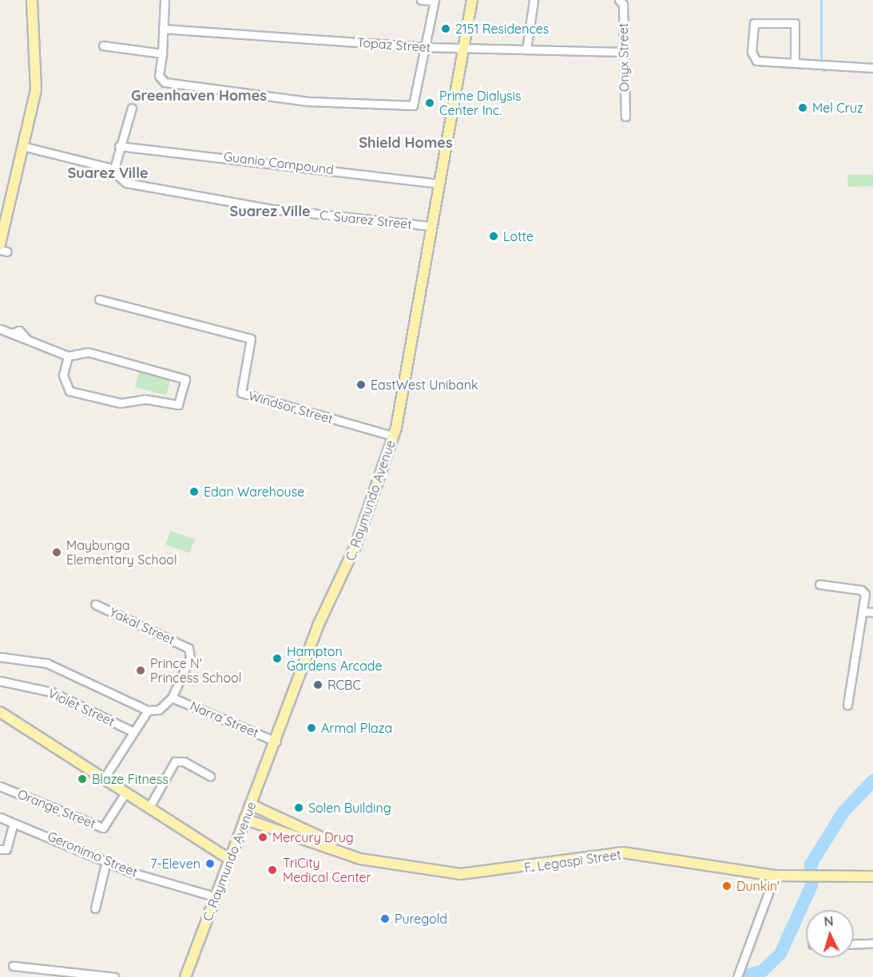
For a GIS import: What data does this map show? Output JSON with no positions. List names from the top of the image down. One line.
{"streets":{"main road":["C. Raymundo Avenue","F. Legaspi Street"],"street":["Topaz Street","Onyx Street","Guanio Compound","C. Suarez Street","Windsor Street","Yakal Street","Violet Street","Narra Street","Orange Street","Geronimo Street"]},"crossings":[["Topaz Street","Onyx Street"],["Topaz Street","C. Raymundo Avenue"],["Guanio Compound","C. Raymundo Avenue"],["C. Suarez Street","C. Raymundo Avenue"],["Windsor Street","C. Raymundo Avenue"],["C. Raymundo Avenue","Narra Street"],["C. Raymundo Avenue","Geronimo Street"],["C. Raymundo Avenue","F. Legaspi Street"],["Yakal Street","Narra Street"]],"districts":["Greenhaven Homes","Shield Homes","Suarez Ville","Suarez Ville"],"places":["2151 Residences","Prime Dialysis Center Inc.","Mel Cruz","Lotte","EastWest Unibank","Edan Warehouse","Maybunga Elementary School","Hampton Gardens Arcade","Prince N' Princess School","RCBC","Armal Plaza","Blaze Fitness","Solen Building","Mercury Drug","7-Eleven","TriCity Medical Center","Dunkin'","Puregold"],"north":"top"}
